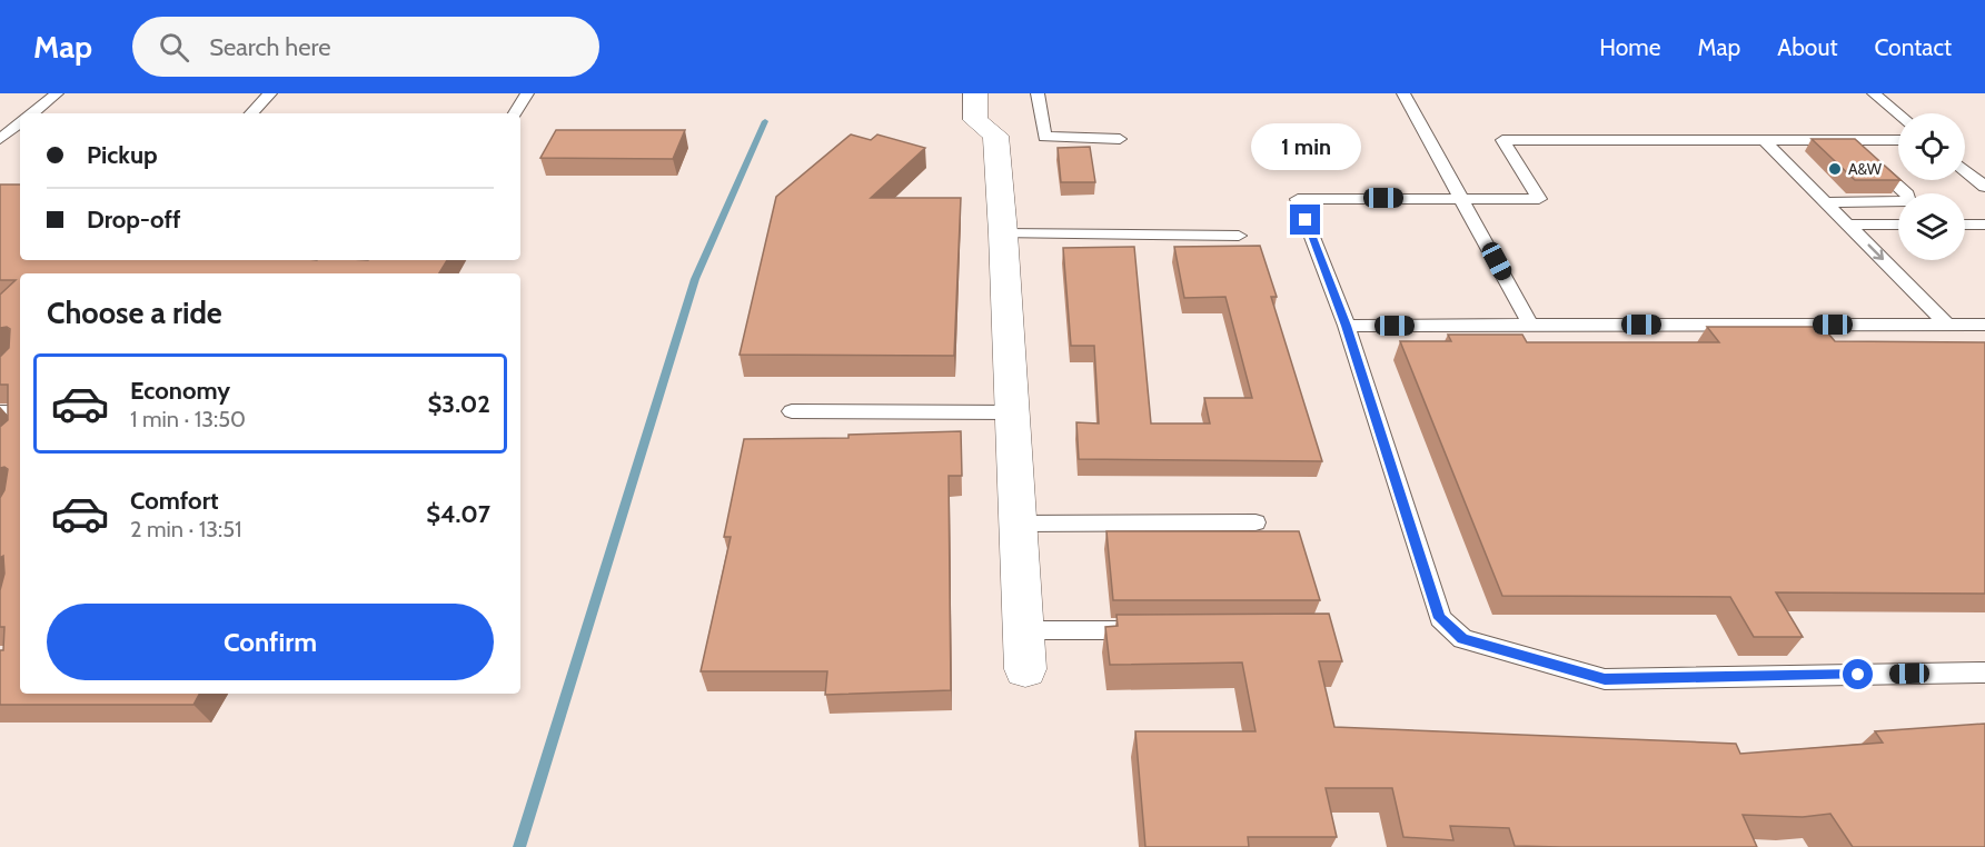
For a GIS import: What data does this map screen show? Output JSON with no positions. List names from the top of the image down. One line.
{"places":["A&W"],"page":{"header":"Map","search":"Search here","nav":["Home","Map","About","Contact"],"banner":["Pickup","Drop-off"],"bubble":"1 min","heading":"Choose a ride","list":[{"name":"Economy","note":"1 min · 13:50","value":"$3.02"},{"name":"Comfort","note":"2 min · 13:51","value":"$4.07"}],"buttons":"Confirm"}}
